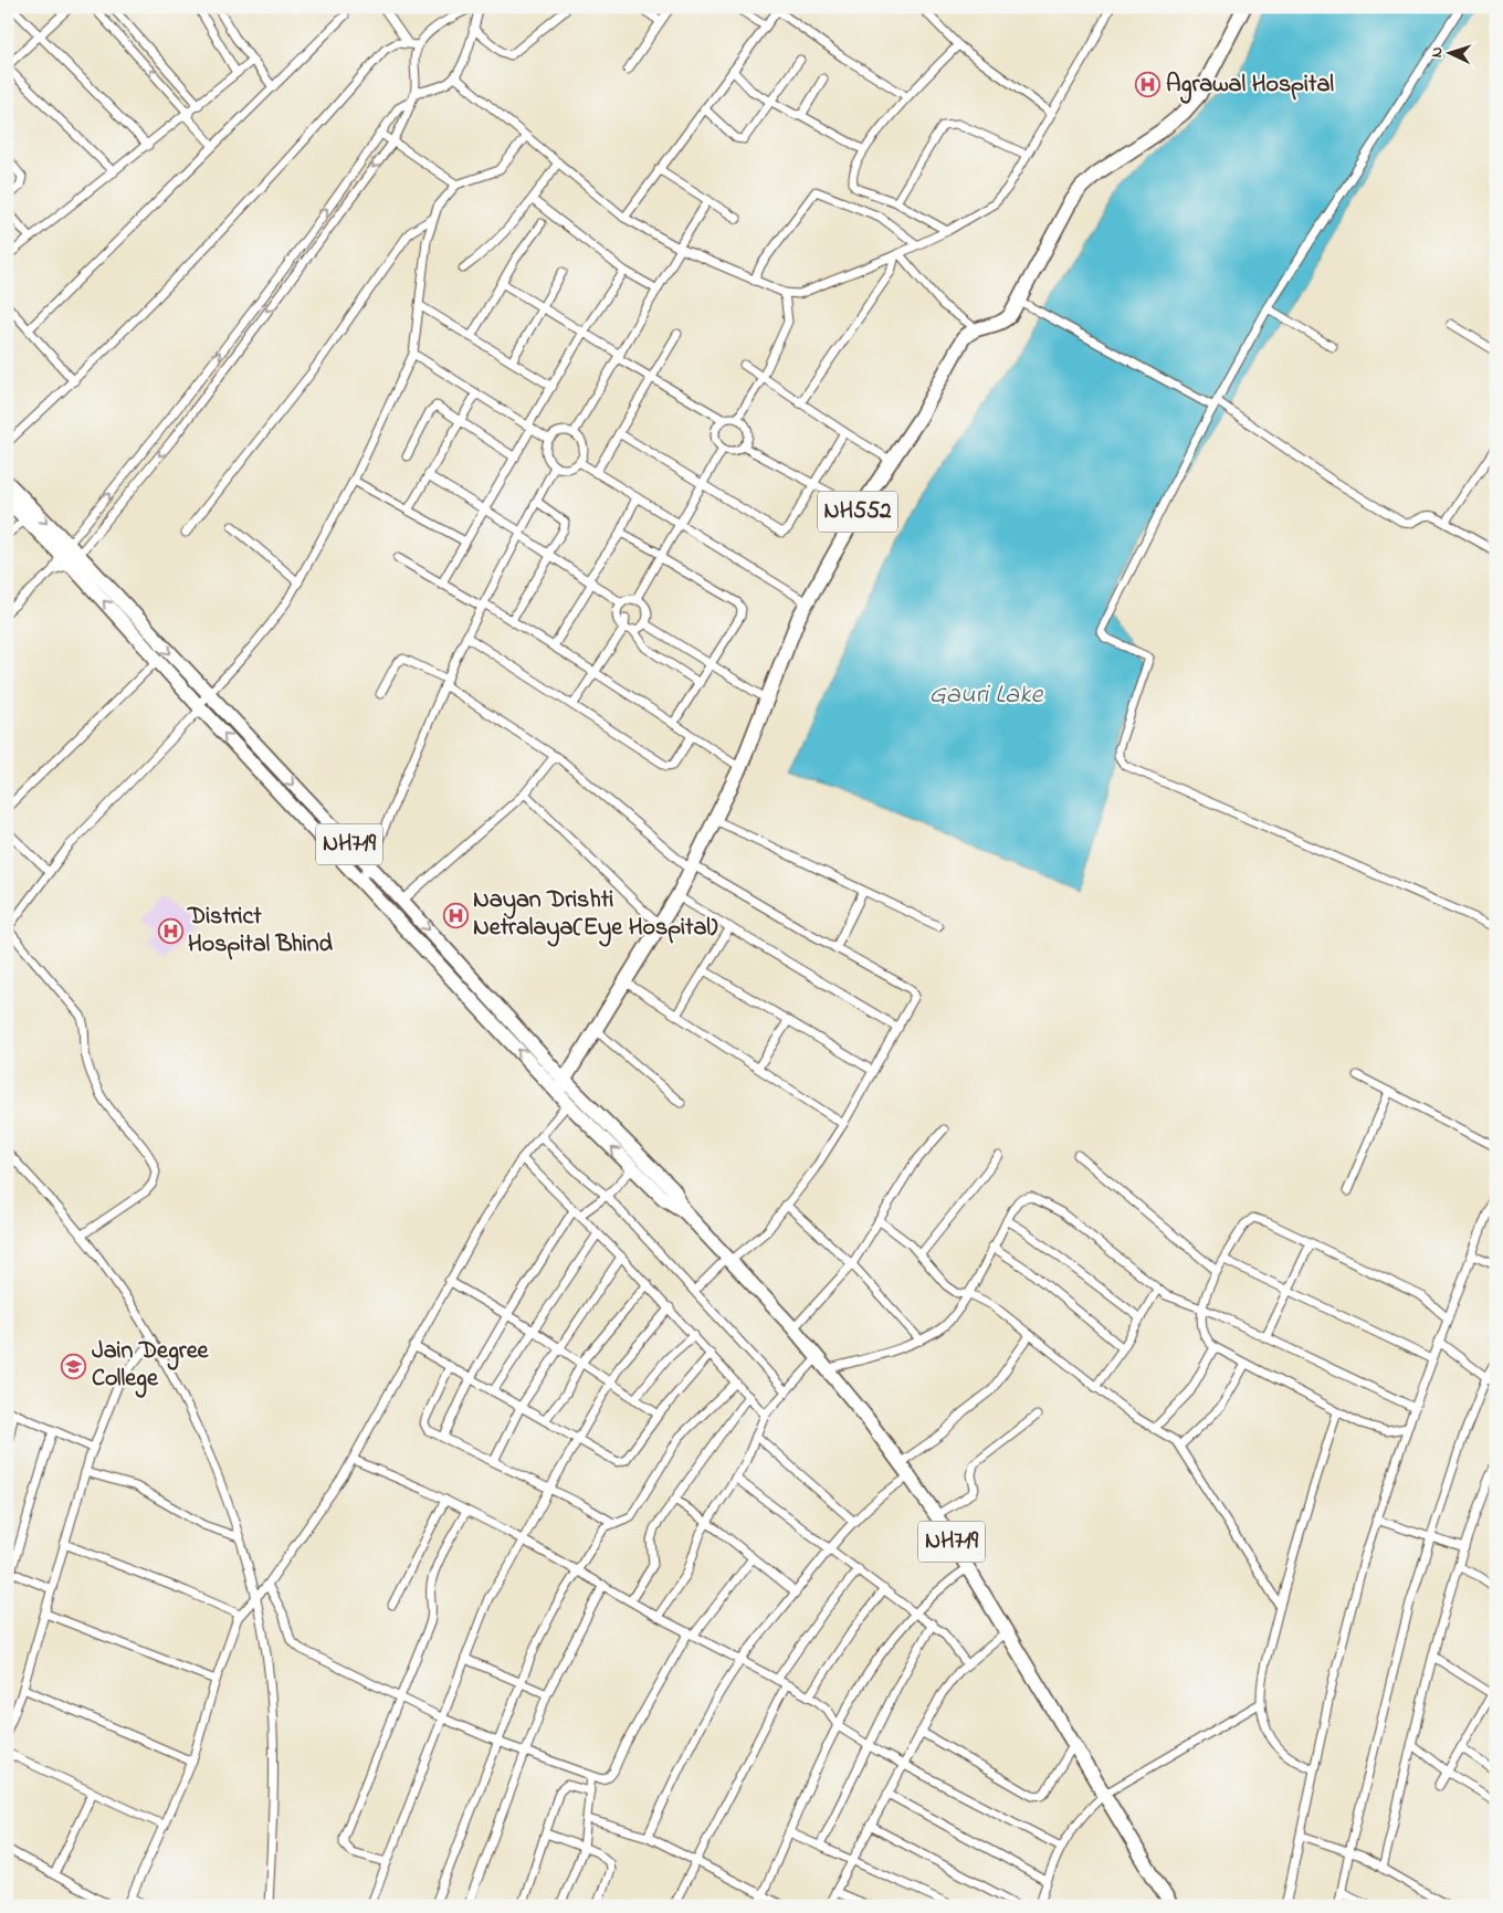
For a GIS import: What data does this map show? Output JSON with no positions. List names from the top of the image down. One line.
{"streets":{"highway":["NH552","NH719"]},"crossings":[["NH552","NH719"]],"water":["Gauri Lake"],"places":{"hospital":["Agrawal Hospital","Nayan Drishti Netralaya(Eye Hospital)","District Hospital Bhind"],"school or university":["Jain Degree College"]},"north":"left"}
